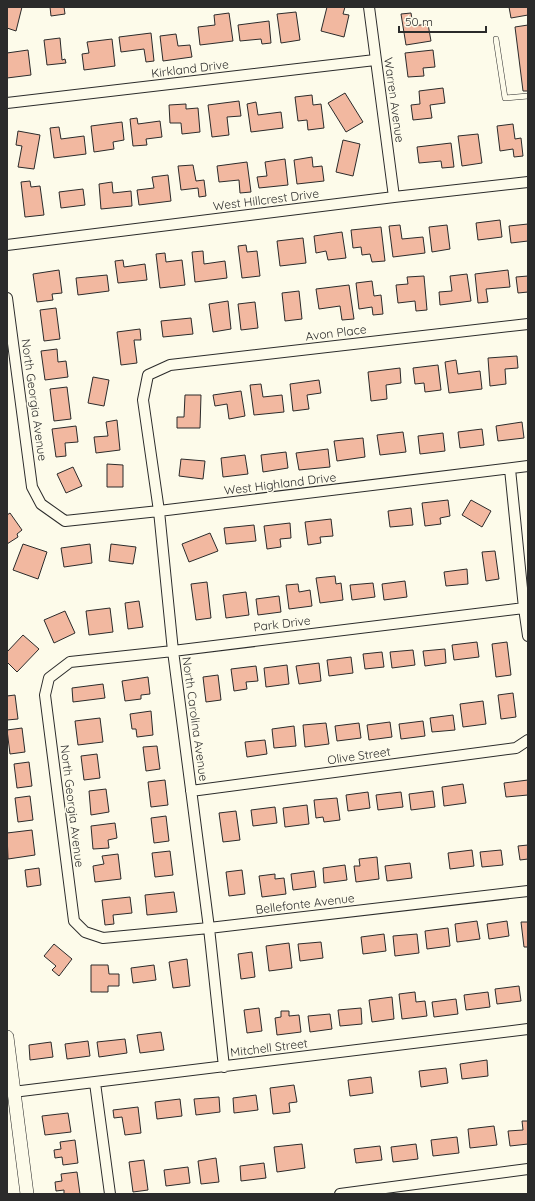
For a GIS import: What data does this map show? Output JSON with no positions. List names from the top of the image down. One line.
{"streets":{"street":["Kirkland Drive","Warren Avenue","West Hillcrest Drive","Avon Place","North Georgia Avenue","West Highland Drive","Park Drive","North Carolina Avenue","Olive Street","Bellefonte Avenue","Mitchell Street"]},"crossings":[["Kirkland Drive","Warren Avenue"],["Warren Avenue","West Hillcrest Drive"],["Avon Place","North Carolina Avenue"],["North Georgia Avenue","West Highland Drive"],["North Georgia Avenue","Park Drive"],["North Georgia Avenue","Bellefonte Avenue"],["West Highland Drive","North Carolina Avenue"],["Park Drive","North Carolina Avenue"],["North Carolina Avenue","Olive Street"],["North Carolina Avenue","Bellefonte Avenue"],["North Carolina Avenue","Mitchell Street"]],"scale_bar":"50 m"}
